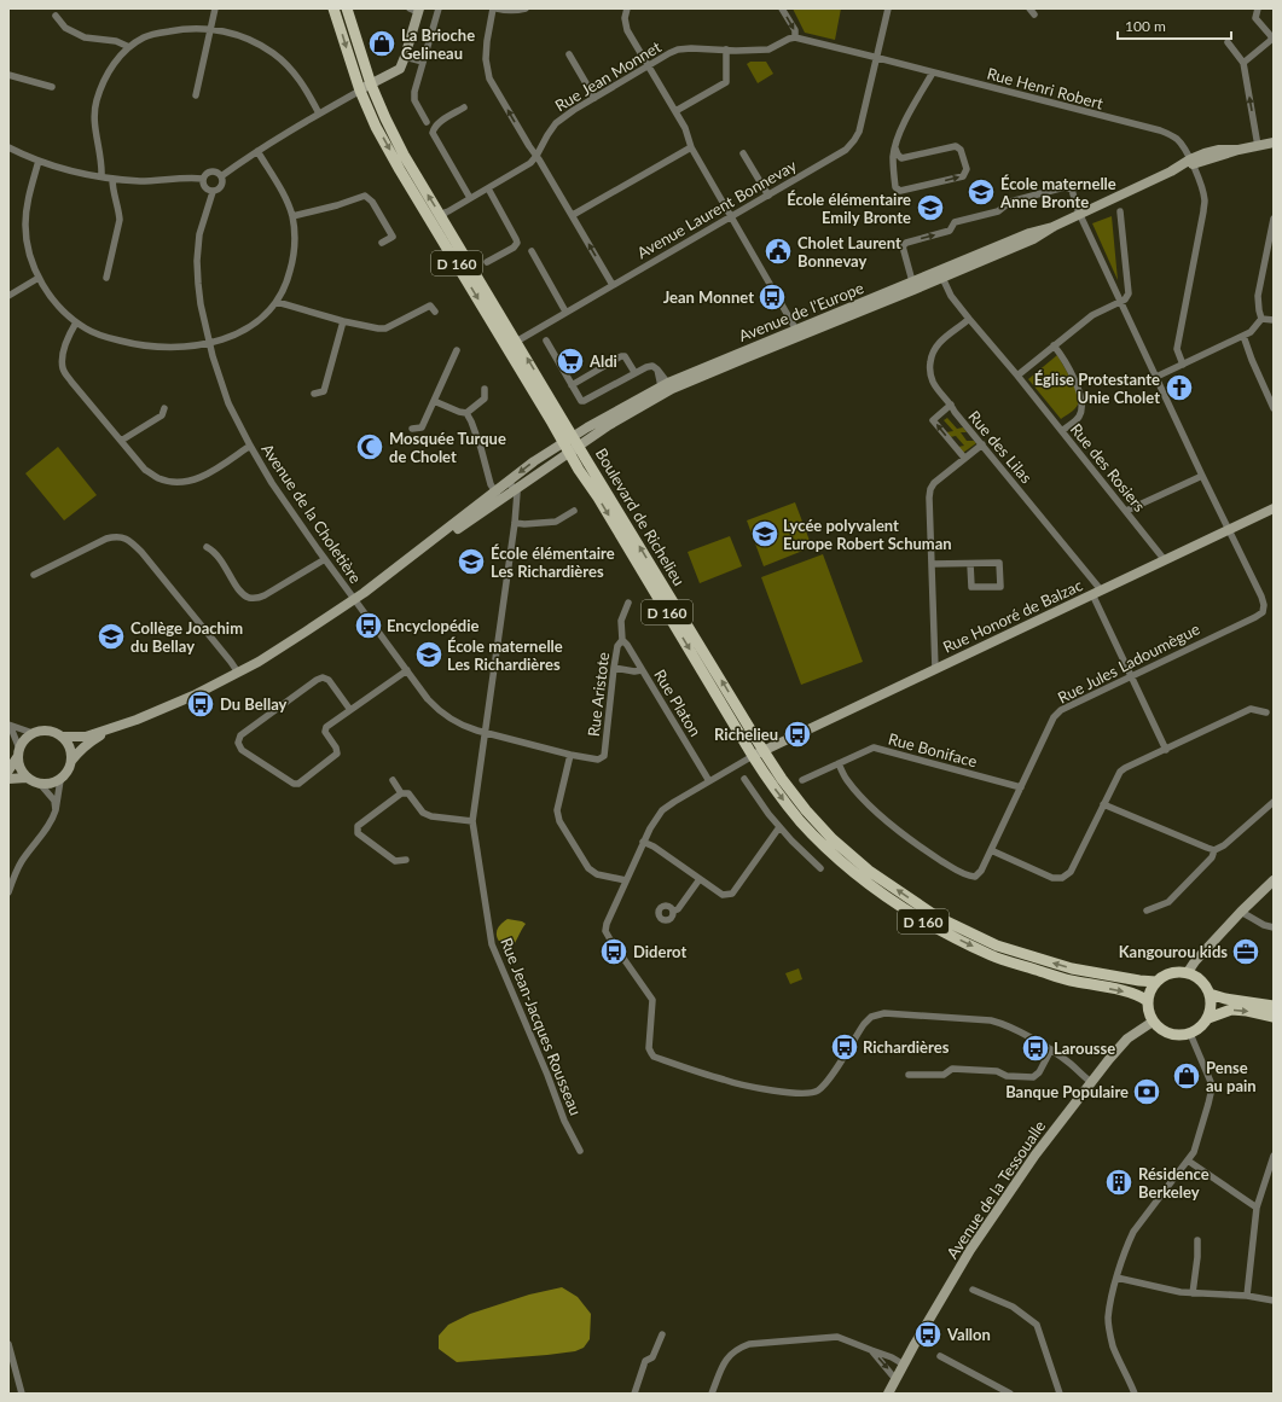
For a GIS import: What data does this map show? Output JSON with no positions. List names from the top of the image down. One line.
{"streets":{"main road":["D 160","Avenue de l’Europe","Boulevard de Richelieu","Rue Honoré de Balzac","Avenue de la Tessoualle"],"street":["Rue Jean Monnet","Rue Henri Robert","Avenue Laurent Bonnevay","Rue des Lilas","Rue des Rosiers","Avenue de la Choletière","Rue Jules Ladoumègue","Rue Aristote","Rue Platon","Rue Boniface","Rue Jean-Jacques Rousseau"]},"crossings":[["Rue Jean Monnet","D 160"],["Rue Henri Robert","Avenue Laurent Bonnevay"],["Rue Henri Robert","Avenue de l’Europe"],["Avenue Laurent Bonnevay","D 160"],["Avenue Laurent Bonnevay","Boulevard de Richelieu"],["D 160","Avenue de l’Europe"],["D 160","Avenue de la Choletière"],["D 160","Boulevard de Richelieu"],["Avenue de l’Europe","Rue des Rosiers"],["Avenue de l’Europe","Boulevard de Richelieu"],["Rue des Lilas","Rue des Rosiers"],["Rue des Lilas","Rue Honoré de Balzac"],["Rue des Lilas","Rue Jules Ladoumègue"],["Rue des Rosiers","Rue Honoré de Balzac"],["Avenue de la Choletière","Rue Aristote"],["Boulevard de Richelieu","Rue Honoré de Balzac"],["Boulevard de Richelieu","Avenue de la Tessoualle"],["Rue Honoré de Balzac","Rue Jules Ladoumègue"],["Rue Jules Ladoumègue","Rue Boniface"],["Rue Aristote","Rue Platon"],["Rue Aristote","Rue Jean-Jacques Rousseau"]],"places":{"shop":["La Brioche Gelineau","Pense au pain"],"school or university":["École maternelle Anne Bronte","École élémentaire Emily Bronte","Lycée polyvalent Europe Robert Schuman","École élémentaire Les Richardières","Collège Joachim du Bellay","École maternelle Les Richardières"],"public building":["Cholet Laurent Bonnevay"],"bus stop":["Jean Monnet","Encyclopédie","Du Bellay","Richelieu","Diderot","Richardières","Larousse","Vallon"],"supermarket":["Aldi"],"church":["Église Protestante Unie Cholet"],"mosque":["Mosquée Turque de Cholet"],"office":["Kangourou kids"],"bank":["Banque Populaire"],"building":["Résidence Berkeley"]},"scale_bar":"100 m"}
